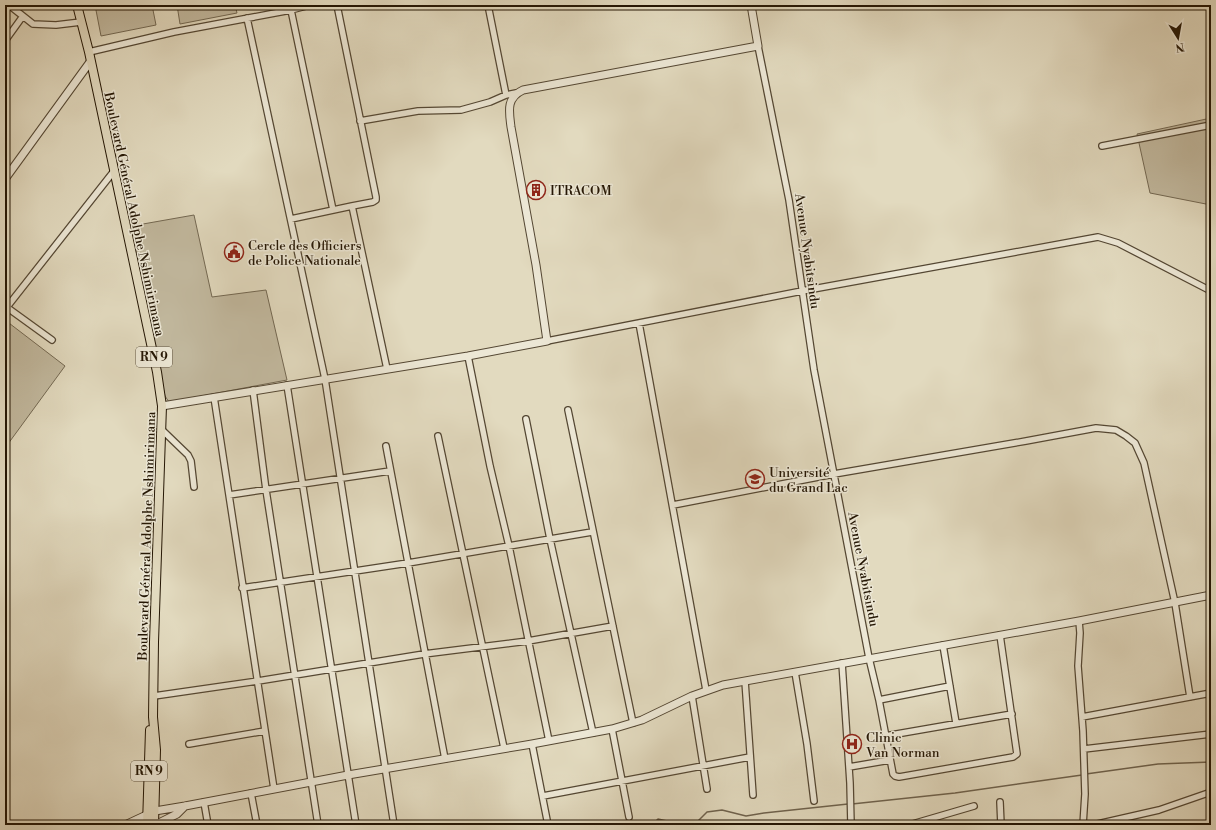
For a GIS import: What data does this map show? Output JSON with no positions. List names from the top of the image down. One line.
{"streets":{"main road":["Boulevard Général Adolphe Nshimirimana","RN 9"],"street":["Avenue Nyabitsindu"]},"places":{"building":["ITRACOM"],"public building":["Cercle des Officiers de Police Nationale"],"school or university":["Université du Grand Lac"],"hospital":["Clinic Van Norman"]},"north":"bottom"}
